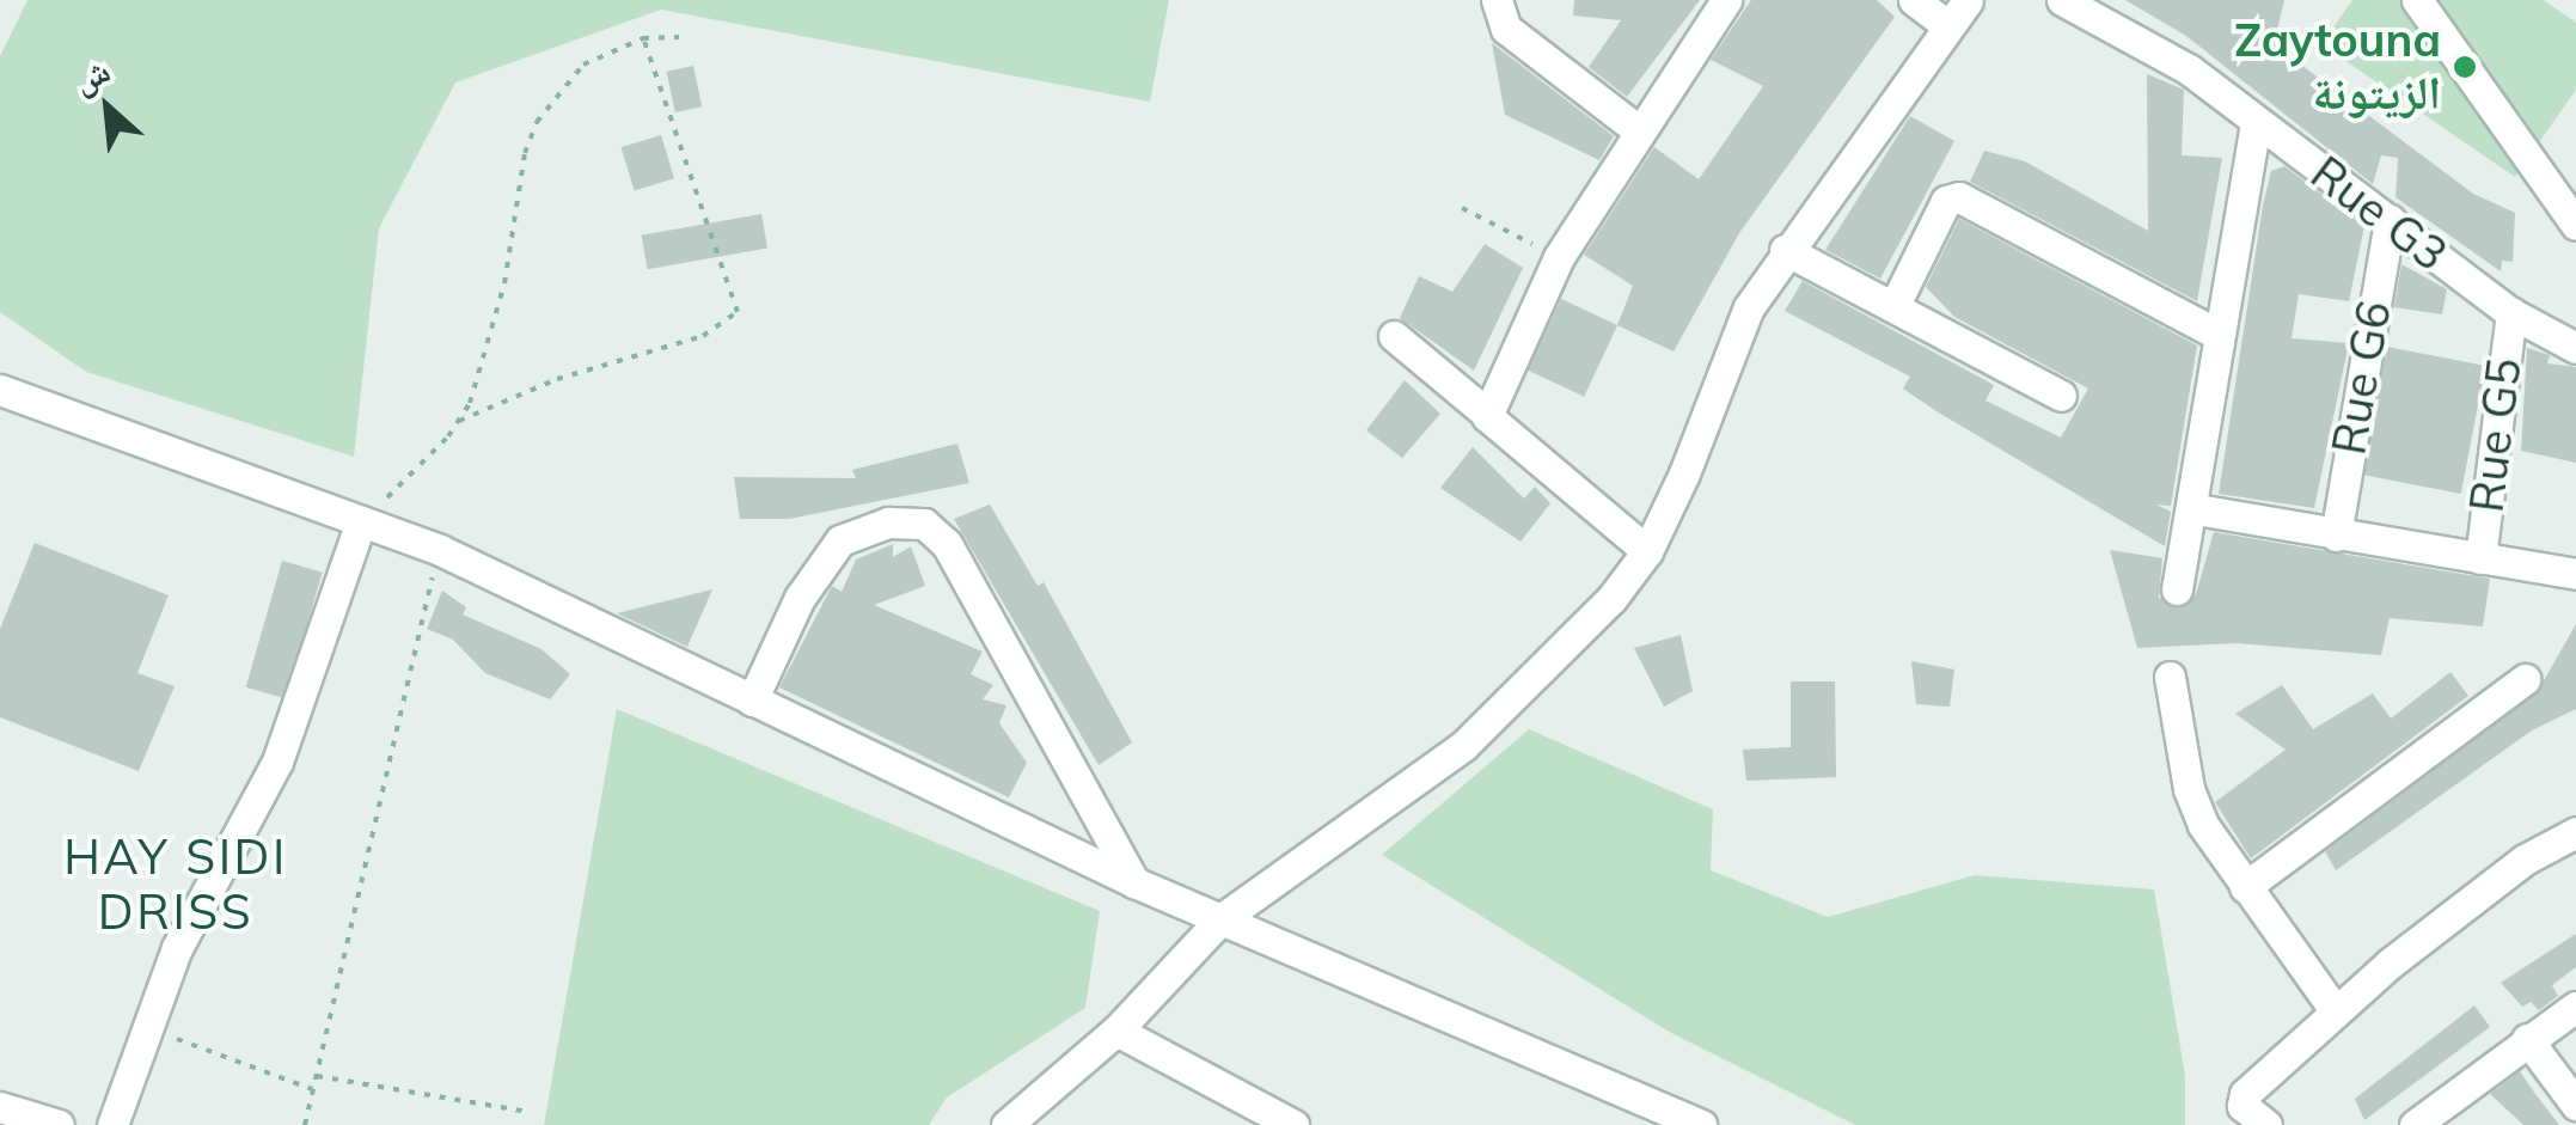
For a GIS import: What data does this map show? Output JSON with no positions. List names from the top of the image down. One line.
{"streets":{"street":["Rue G3","Rue G6","Rue G5"]},"crossings":[["Rue G3","Rue G6"],["Rue G3","Rue G5"]],"districts":["HAY SIDI DRISS"],"places":["Zaytouna الزيتونة"],"north":"top left"}
